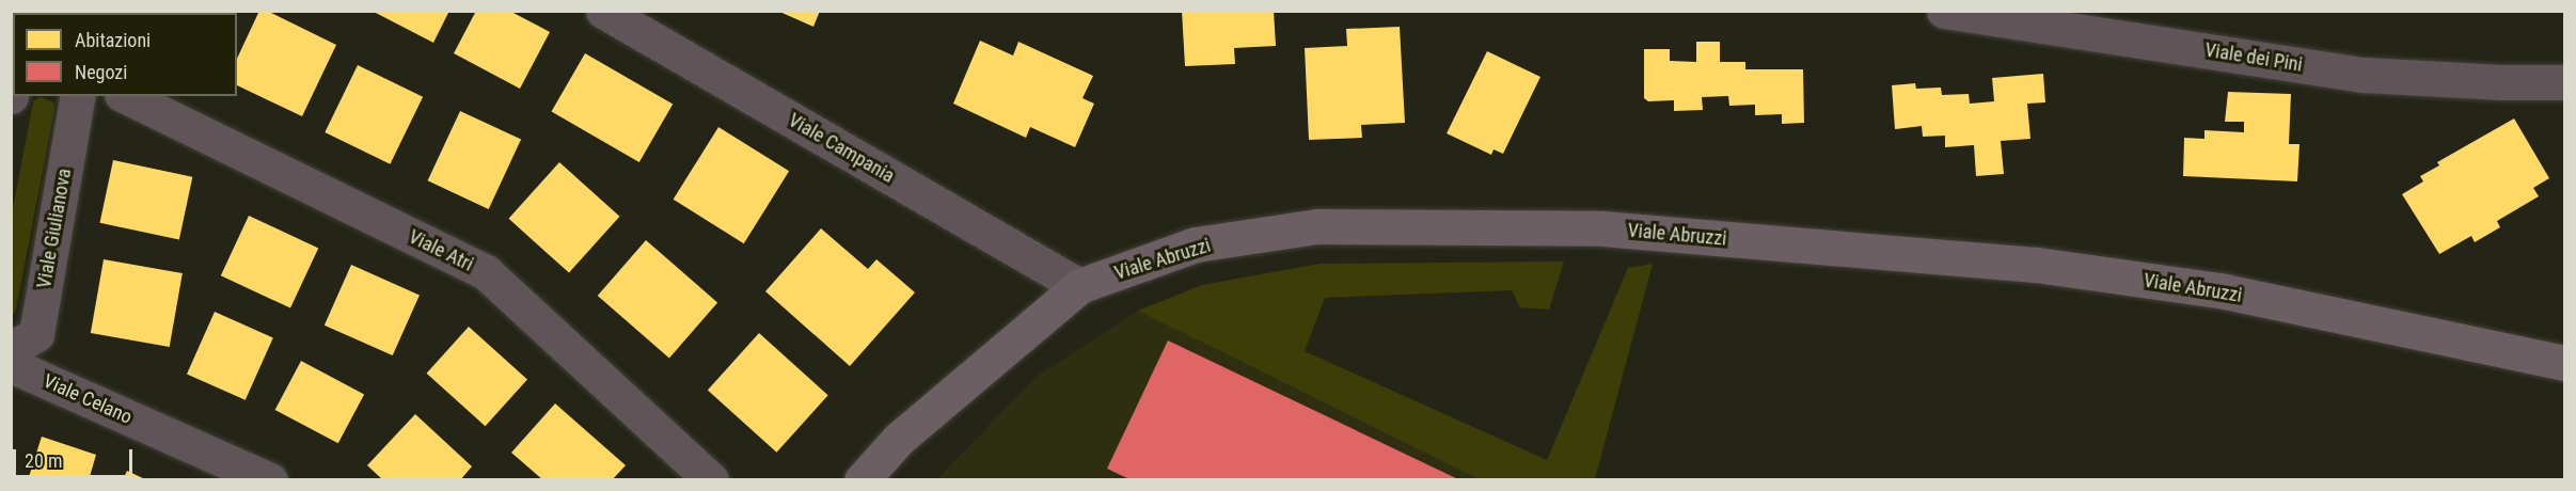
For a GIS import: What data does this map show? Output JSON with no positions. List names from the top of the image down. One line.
{"streets":{"street":["Viale dei Pini","Viale Campania","Viale Giulianova","Viale Abruzzi","Viale Atri","Viale Celano"]},"crossings":[["Viale Campania","Viale Abruzzi"]],"legend":["Abitazioni","Negozi"],"scale_bar":"20 m"}
